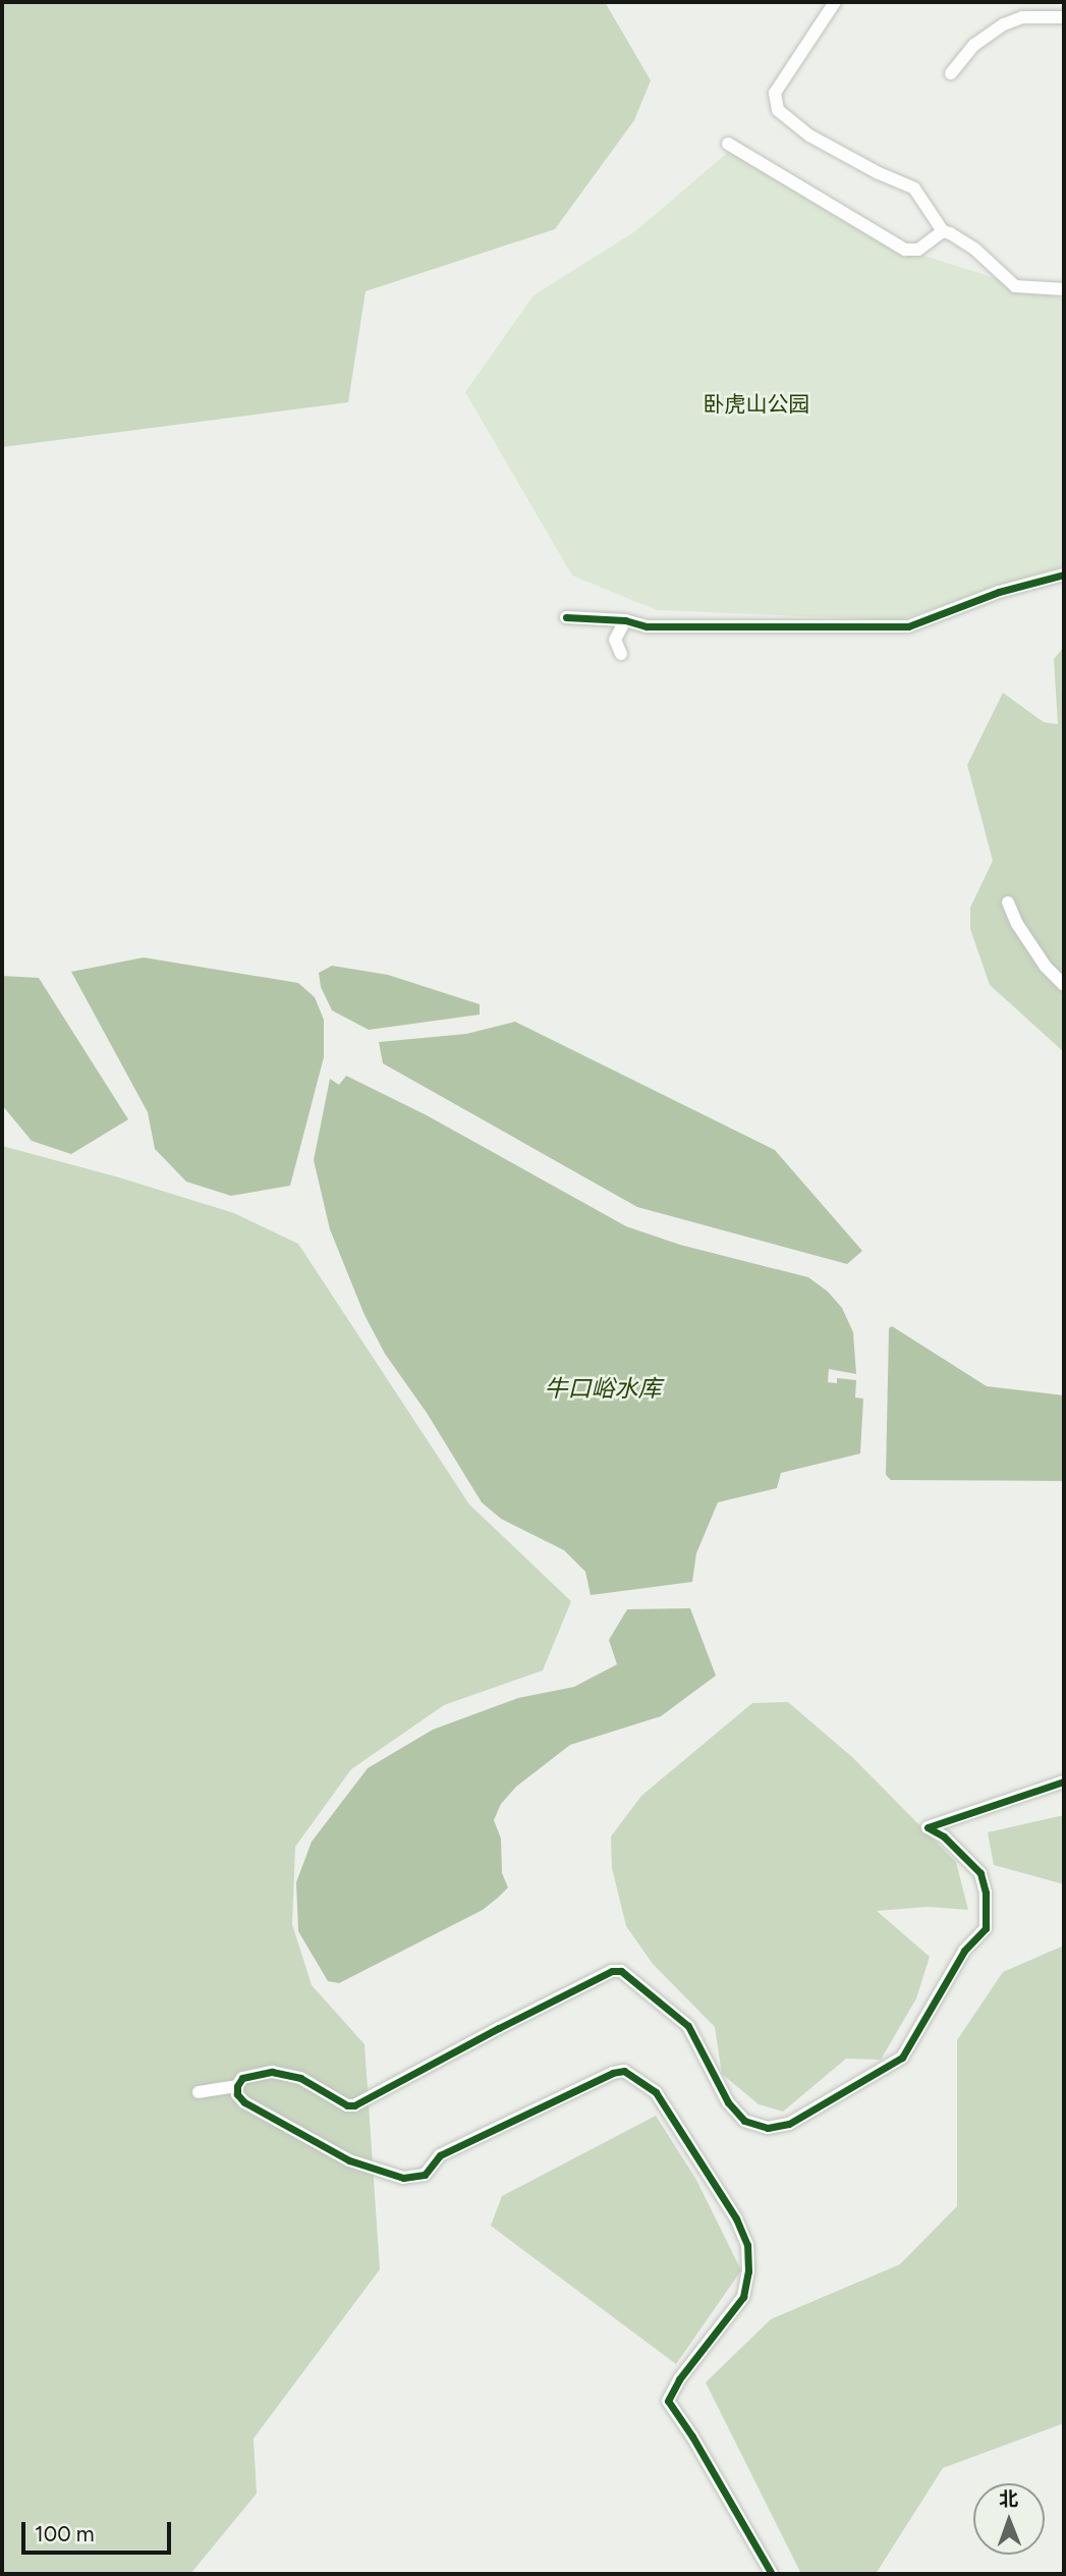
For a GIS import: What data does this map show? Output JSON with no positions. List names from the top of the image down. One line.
{"water":["牛口峪水库"],"parks":["卧虎山公园"],"scale_bar":"100 m","north":"top"}
